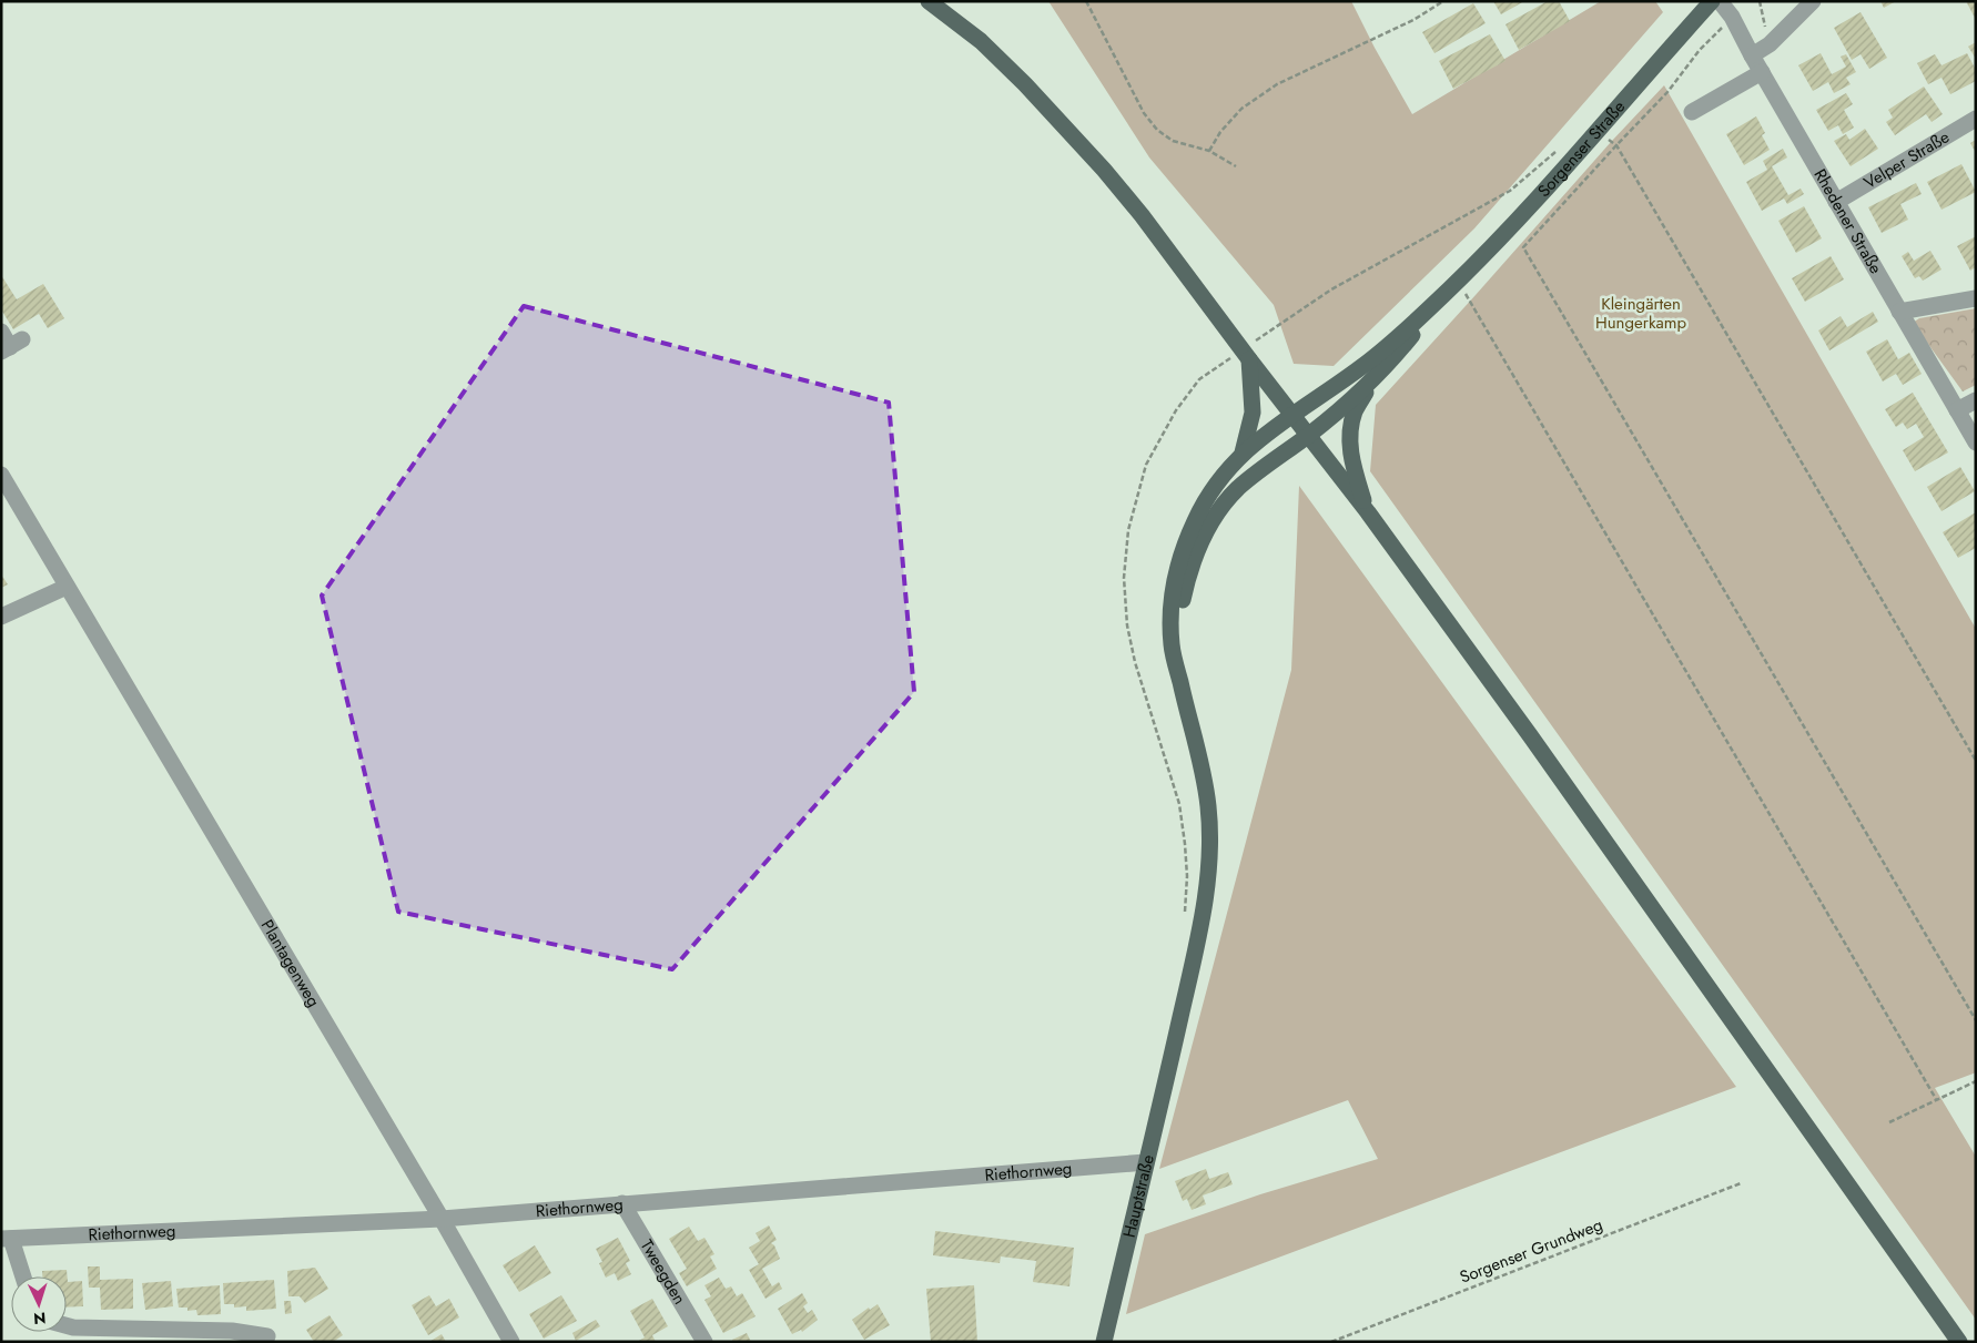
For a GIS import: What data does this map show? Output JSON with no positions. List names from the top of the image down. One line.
{"streets":{"main road":["Sorgenser Straße","Hauptstraße"],"street":["Velper Straße","Rhedener Straße","Plantagenweg","Riethornweg","Tweegden"],"path":["Sorgenser Grundweg"]},"crossings":[["Velper Straße","Rhedener Straße"],["Plantagenweg","Riethornweg"],["Riethornweg","Hauptstraße"],["Riethornweg","Tweegden"]],"parks":["Kleingärten Hungerkamp"],"north":"bottom"}
